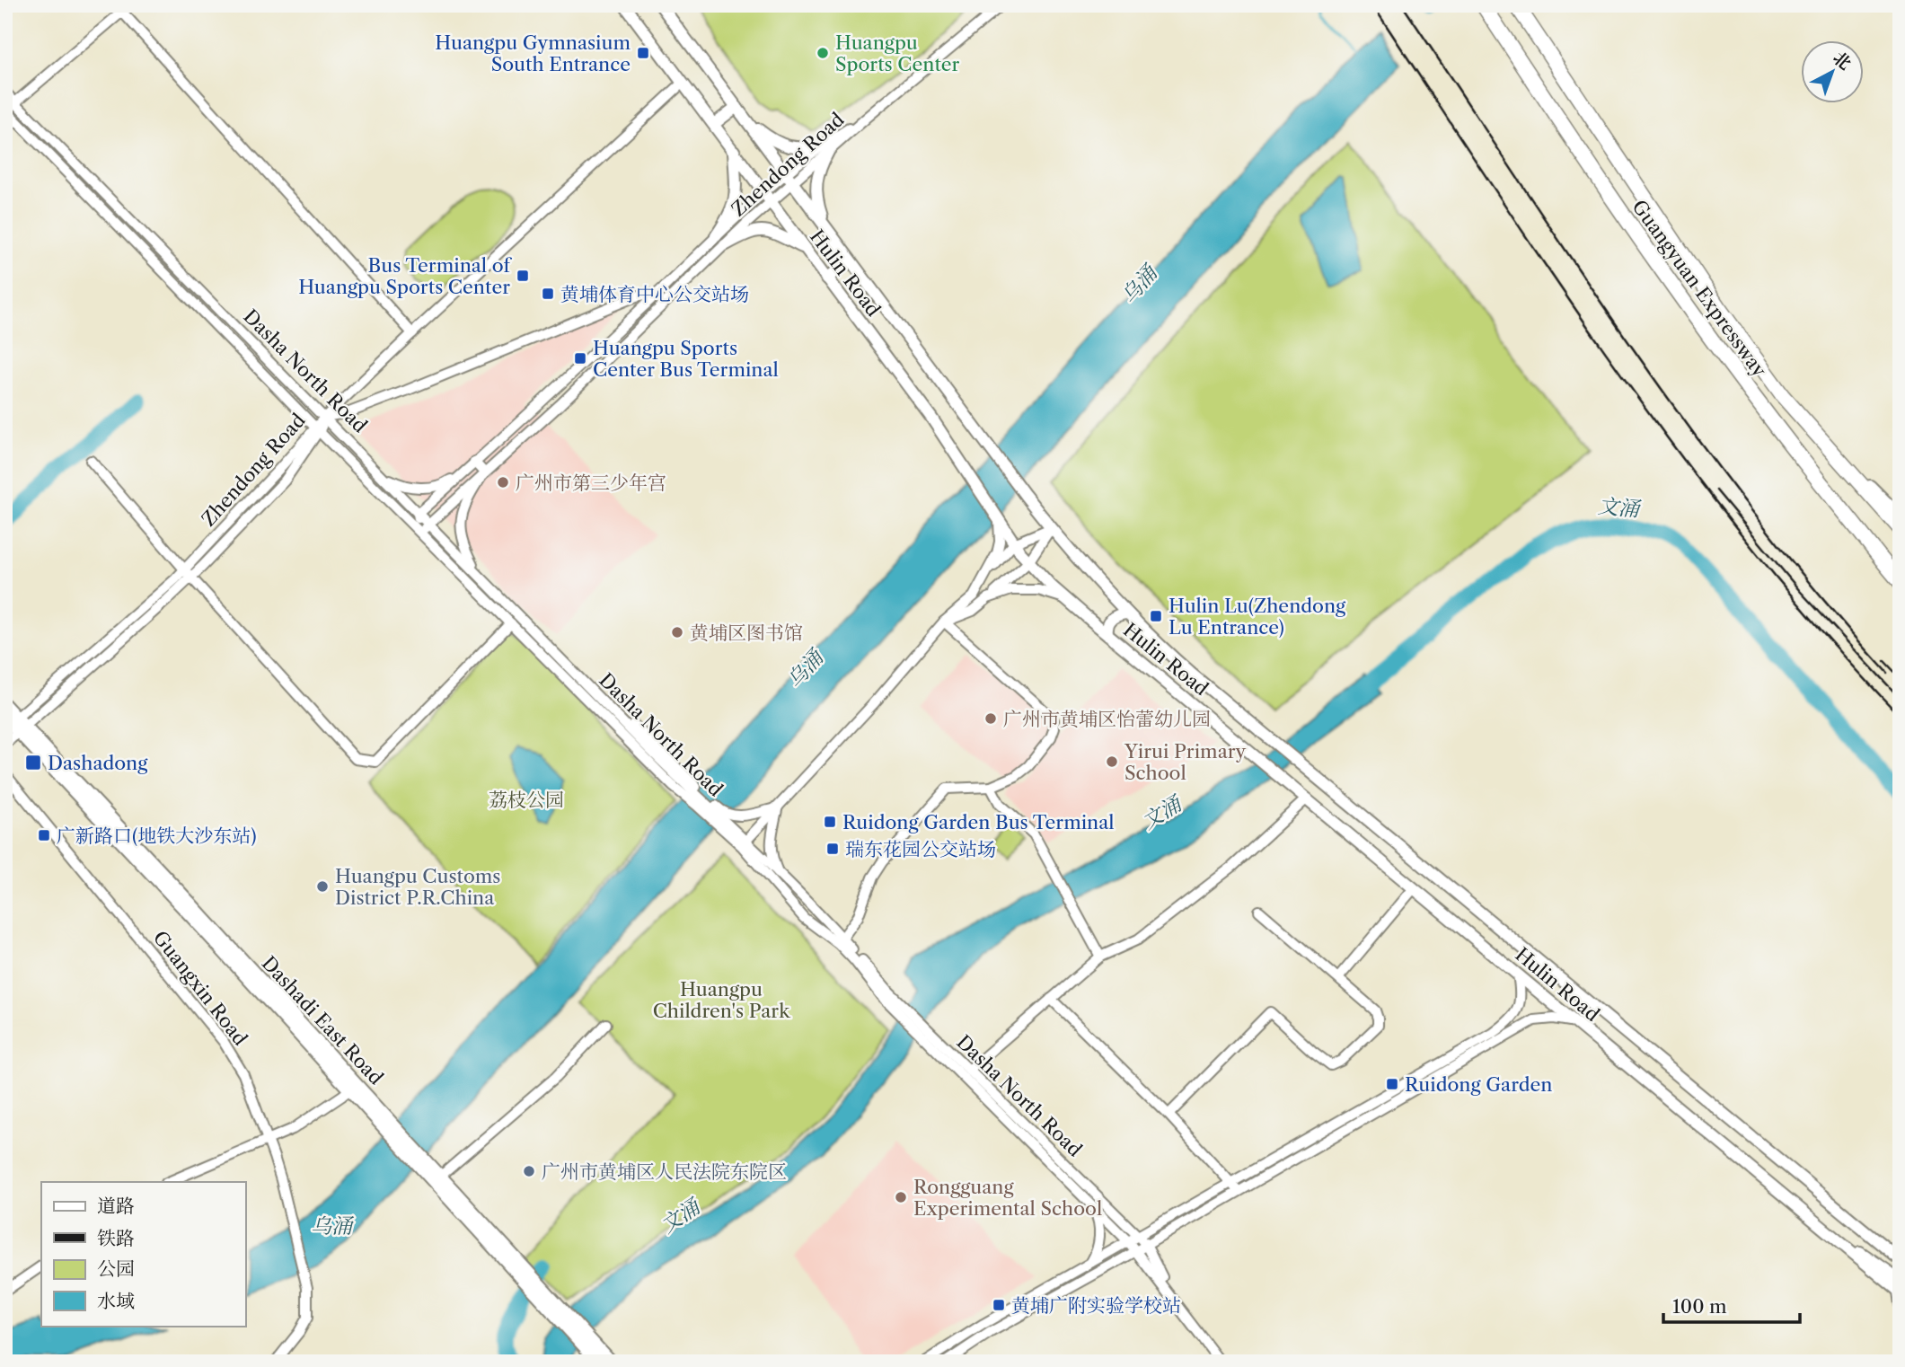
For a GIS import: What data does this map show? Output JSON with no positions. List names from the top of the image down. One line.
{"streets":{"highway":["Guangyuan Expressway"],"main road":["Hulin Road","Dashadi East Road"],"street":["Zhendong Road","Dasha North Road","Guangxin Road"]},"crossings":[["Zhendong Road","Hulin Road"],["Zhendong Road","Dasha North Road"],["Zhendong Road","Dashadi East Road"]],"water":["乌涌","文涌"],"parks":["荔枝公园","Huangpu Children's Park"],"places":{"transit":["Huangpu Gymnasium South Entrance","Bus Terminal of Huangpu Sports Center","黄埔体育中心公交站场","Huangpu Sports Center Bus Terminal","Hulin Lu(Zhendong Lu Entrance)","Dashadong","Ruidong Garden Bus Terminal","广新路口(地铁大沙东站)","瑞东花园公交站场","Ruidong Garden","黄埔广附实验学校站"],"other":["Huangpu Sports Center","广州市第三少年宫","黄埔区图书馆","广州市黄埔区怡蕾幼儿园","Yirui Primary School","Huangpu Customs District P.R.China","广州市黄埔区人民法院东院区","Rongguang Experimental School"]},"legend":["道路","铁路","公园","水域"],"scale_bar":"100 m","north":"top right"}
